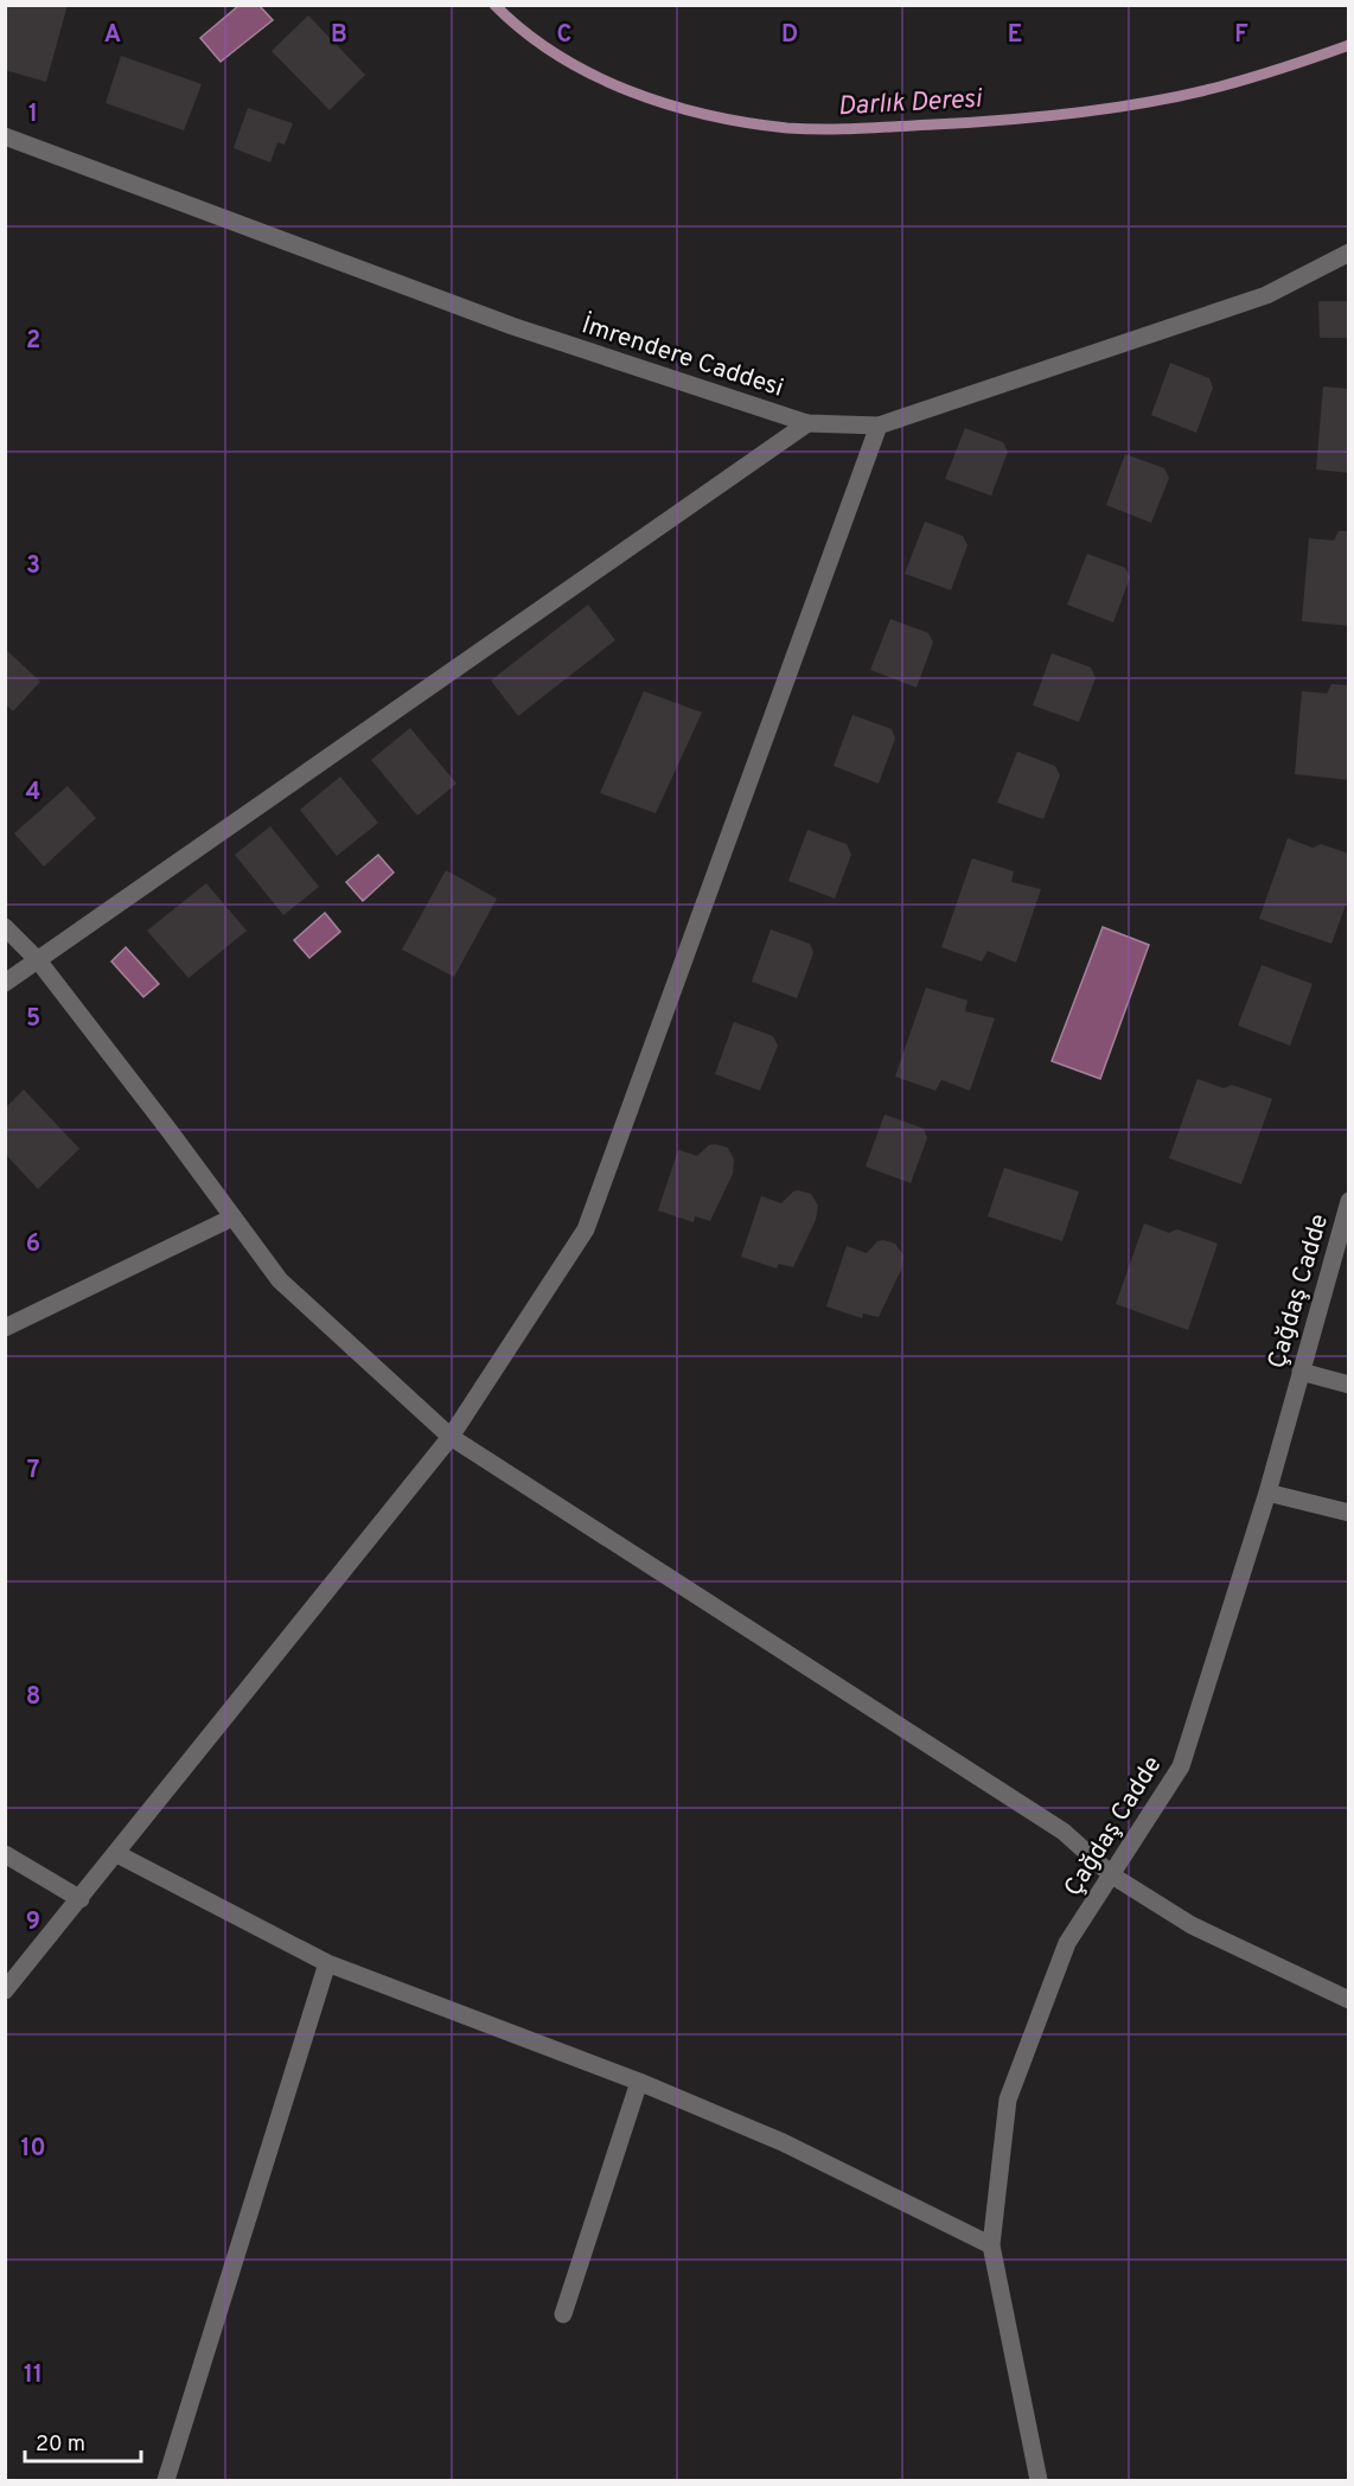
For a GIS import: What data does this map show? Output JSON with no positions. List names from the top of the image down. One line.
{"streets":{"street":["İmrendere Caddesi","Çağdaş Cadde"]},"water":["Darlık Deresi"],"scale_bar":"20 m","grid":{"columns":["A","B","C","D","E","F"],"rows":["1","2","3","4","5","6","7","8","9","10","11"]}}
